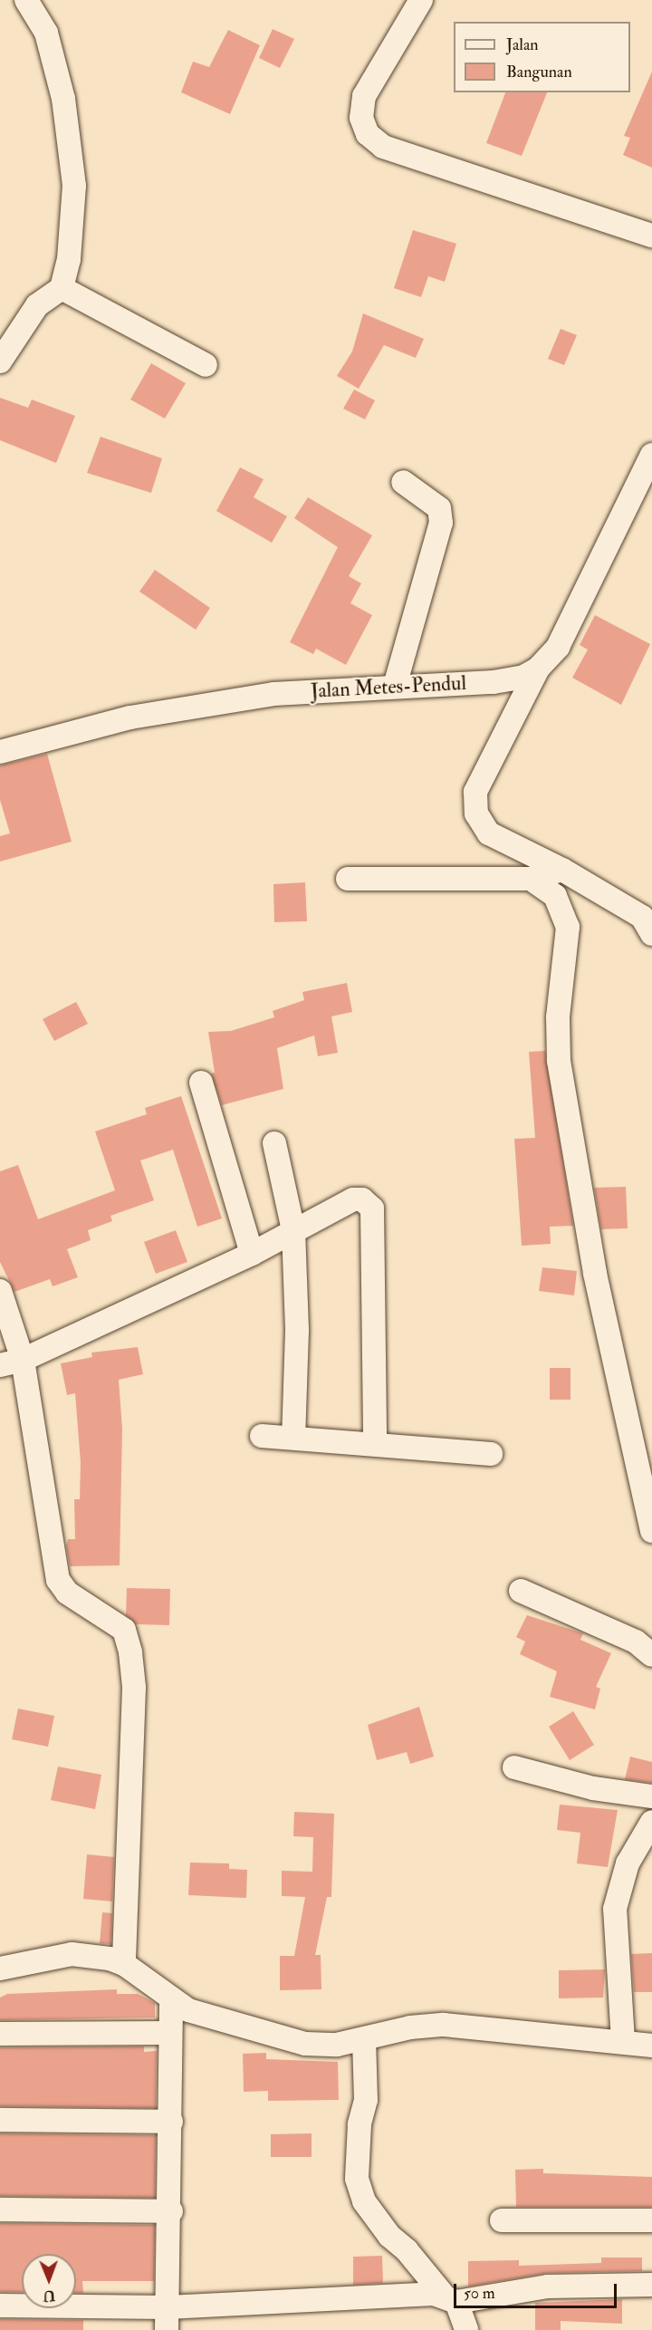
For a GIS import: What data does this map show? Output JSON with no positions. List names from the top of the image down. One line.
{"streets":{"street":["Jalan Metes-Pendul"]},"legend":["Jalan","Bangunan"],"scale_bar":"50 m","north":"bottom"}
